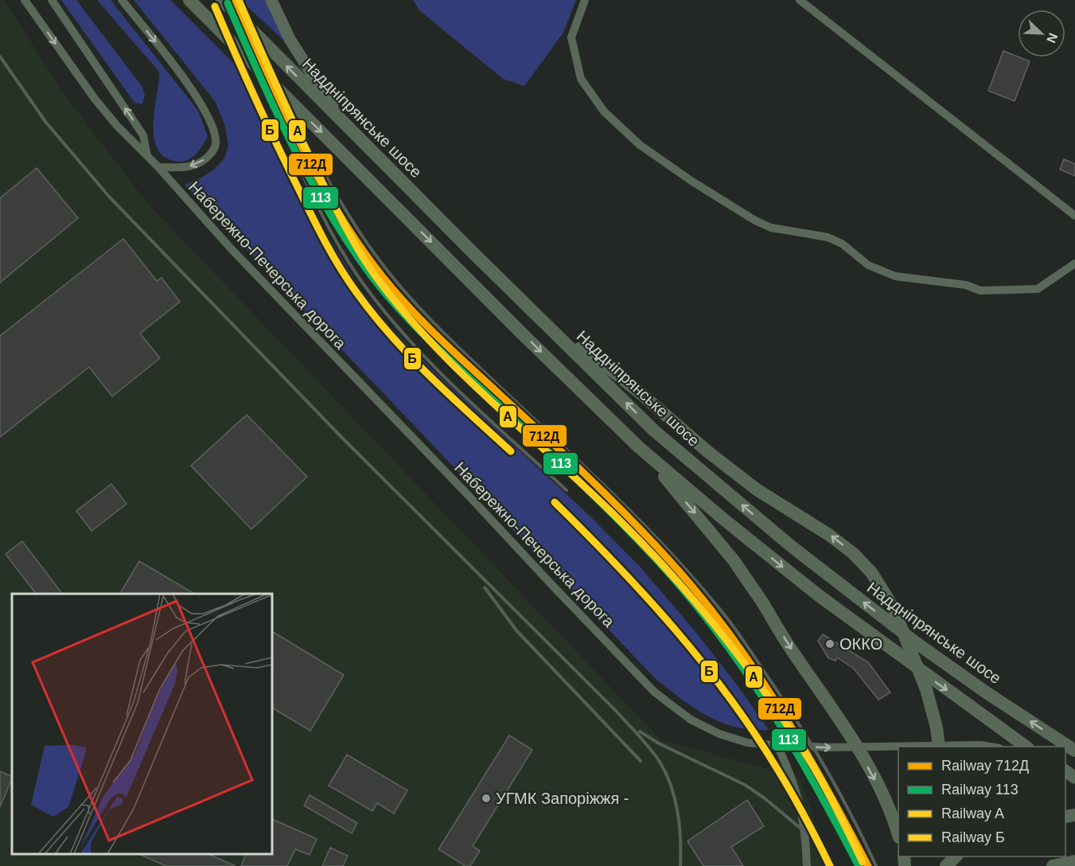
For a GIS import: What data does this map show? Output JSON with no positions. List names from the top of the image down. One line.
{"streets":{"main road":["Наддніпрянське шосе"],"street":["Набережно-Печерська дорога"]},"places":["ОККО","УГМК Запоріжжя -"],"lines":["rail line 712Д","rail line A","rail line 113","rail line Б"],"legend":["Railway 712Д","Railway 113","Railway A","Railway Б"],"north":"bottom right"}
